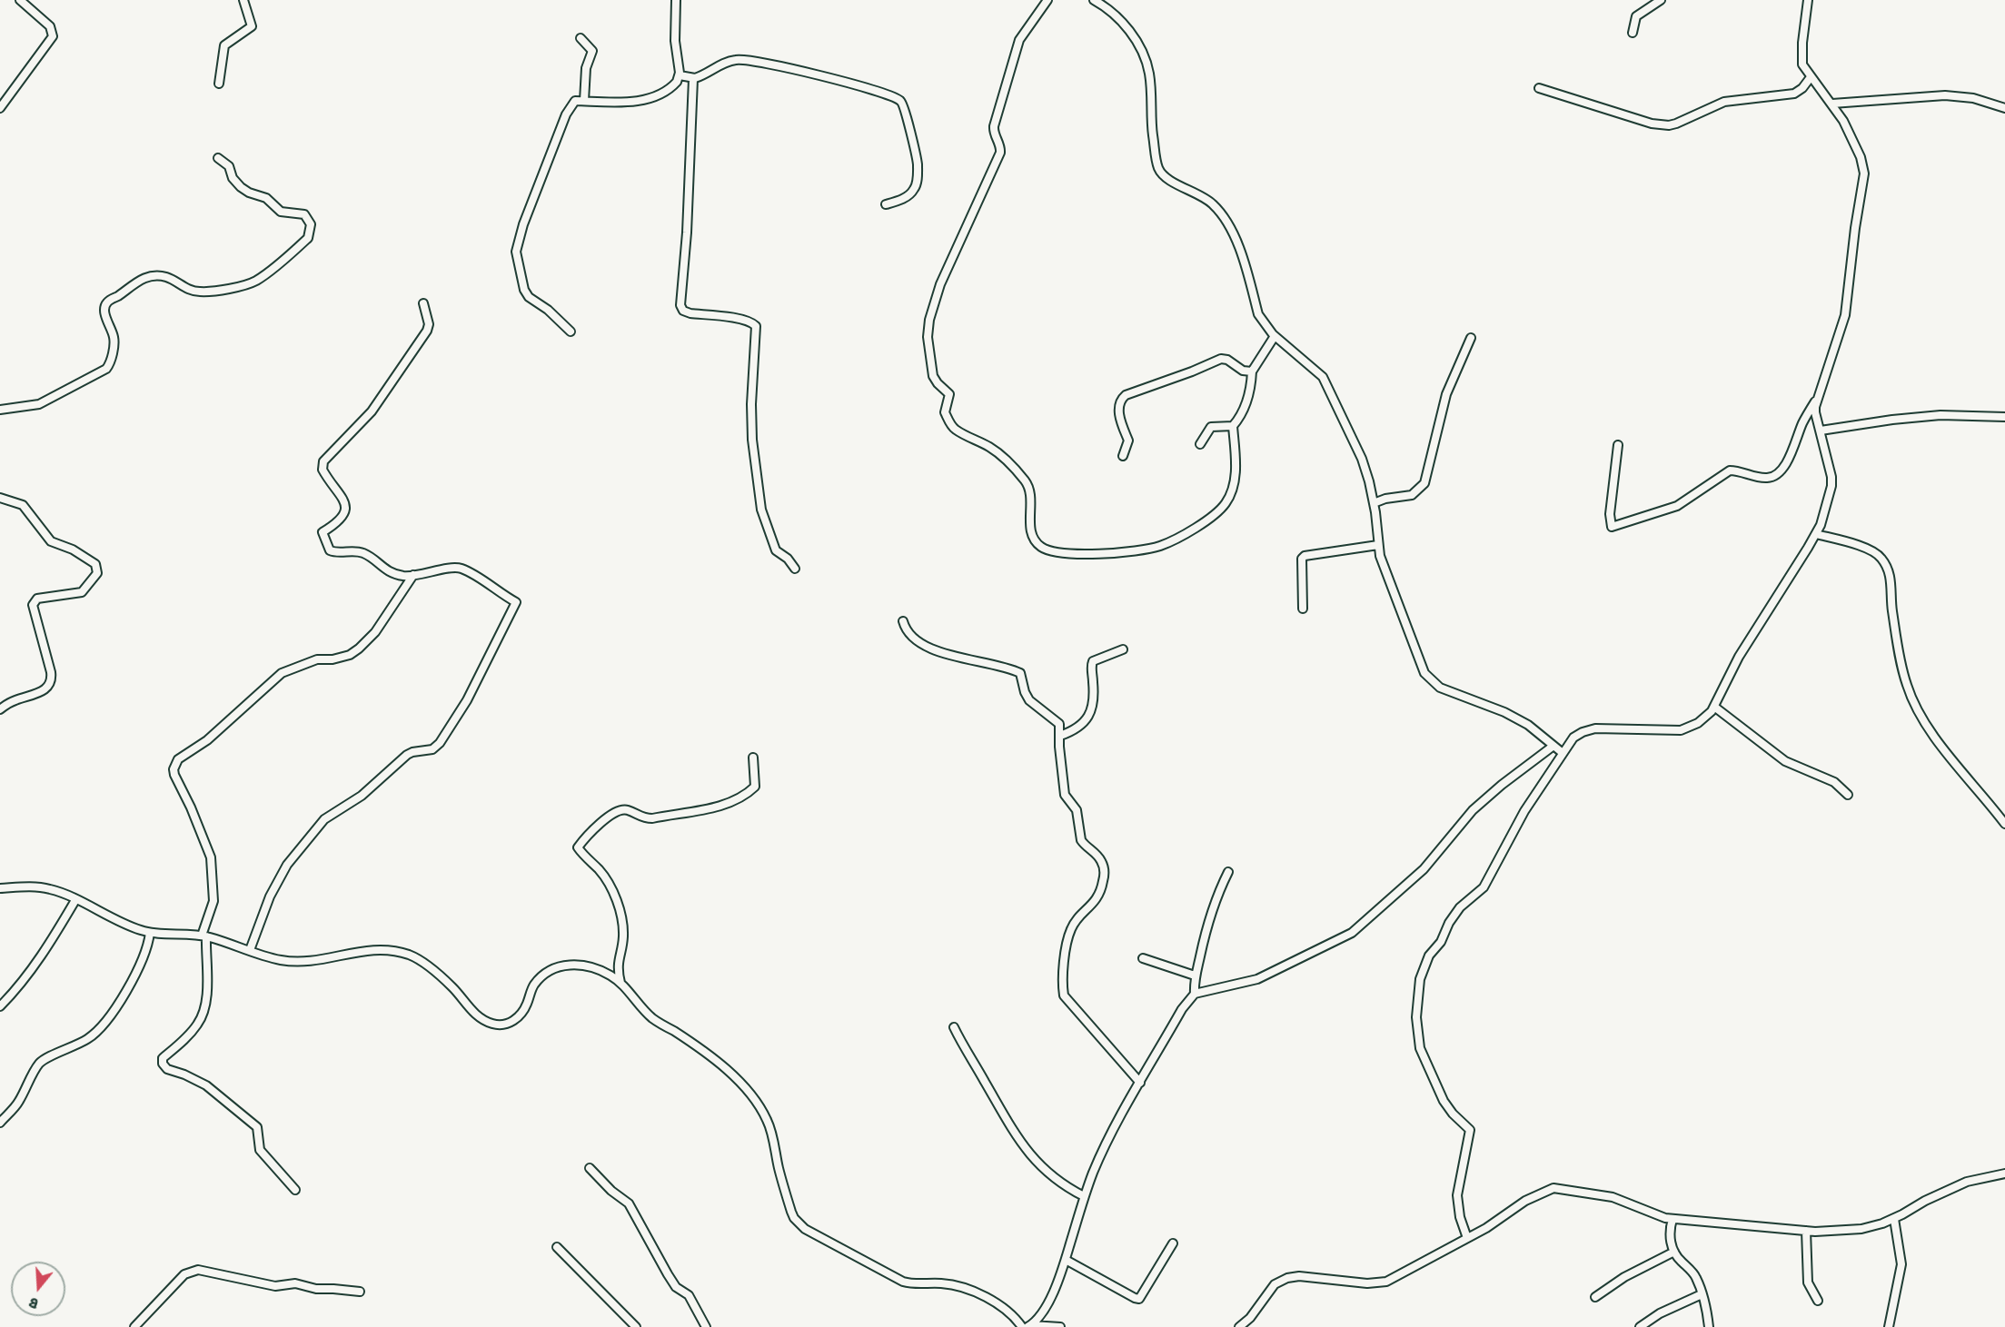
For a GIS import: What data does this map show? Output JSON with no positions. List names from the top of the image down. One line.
{"north":"bottom"}
